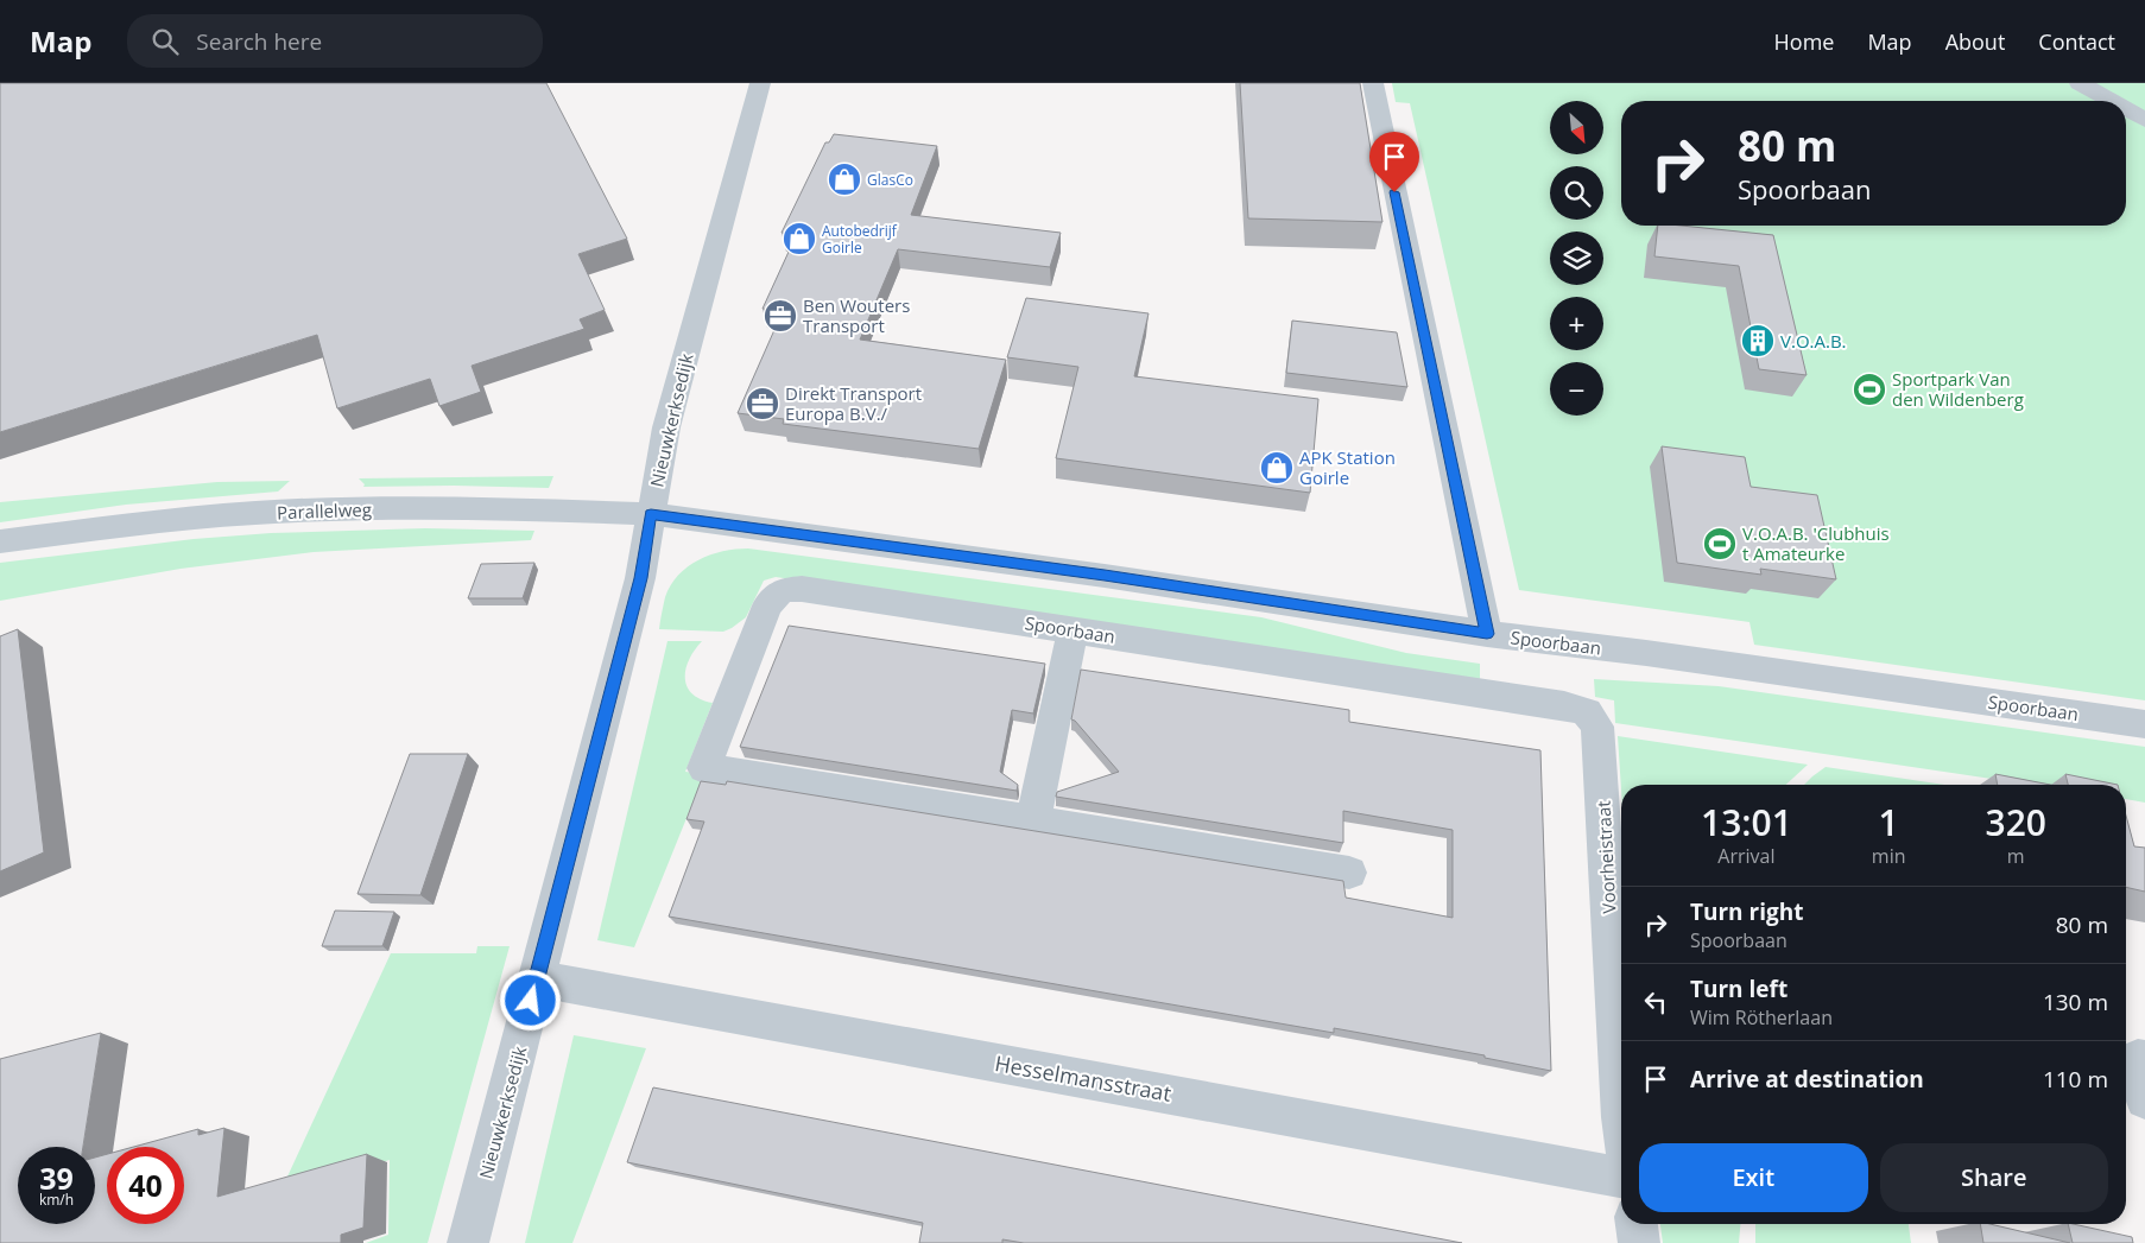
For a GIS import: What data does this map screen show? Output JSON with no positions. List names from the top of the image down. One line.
{"streets":{"street":["Nieuwkerksedijk","Parallelweg","Spoorbaan","Voorheistraat","Hesselmansstraat"]},"crossings":[["Nieuwkerksedijk","Parallelweg"],["Nieuwkerksedijk","Spoorbaan"],["Nieuwkerksedijk","Hesselmansstraat"],["Parallelweg","Spoorbaan"],["Spoorbaan","Voorheistraat"]],"places":{"shop":["GlasCo","Autobedrijf Goirle","APK Station Goirle"],"office":["Ben Wouters Transport","Direkt Transport Europa B.V./"],"building":["V.O.A.B."],"sports":["Sportpark Van den Wildenberg","V.O.A.B. 'Clubhuis t Amateurke"]},"north":"bottom right","page":{"header":"Map","search":"Search here","nav":["Home","Map","About","Contact"],"map_buttons":["+","−"],"turn":["80 m","Spoorbaan"],"eta":["13:01","Arrival","1","min","320","m"],"list":[{"name":"Turn right","note":"Spoorbaan","value":"80 m"},{"name":"Turn left","note":"Wim Rötherlaan","value":"130 m"},{"name":"Arrive at destination","value":"110 m"}],"buttons":["Exit","Share"],"speed":"39 km/h","limit":"40"}}
